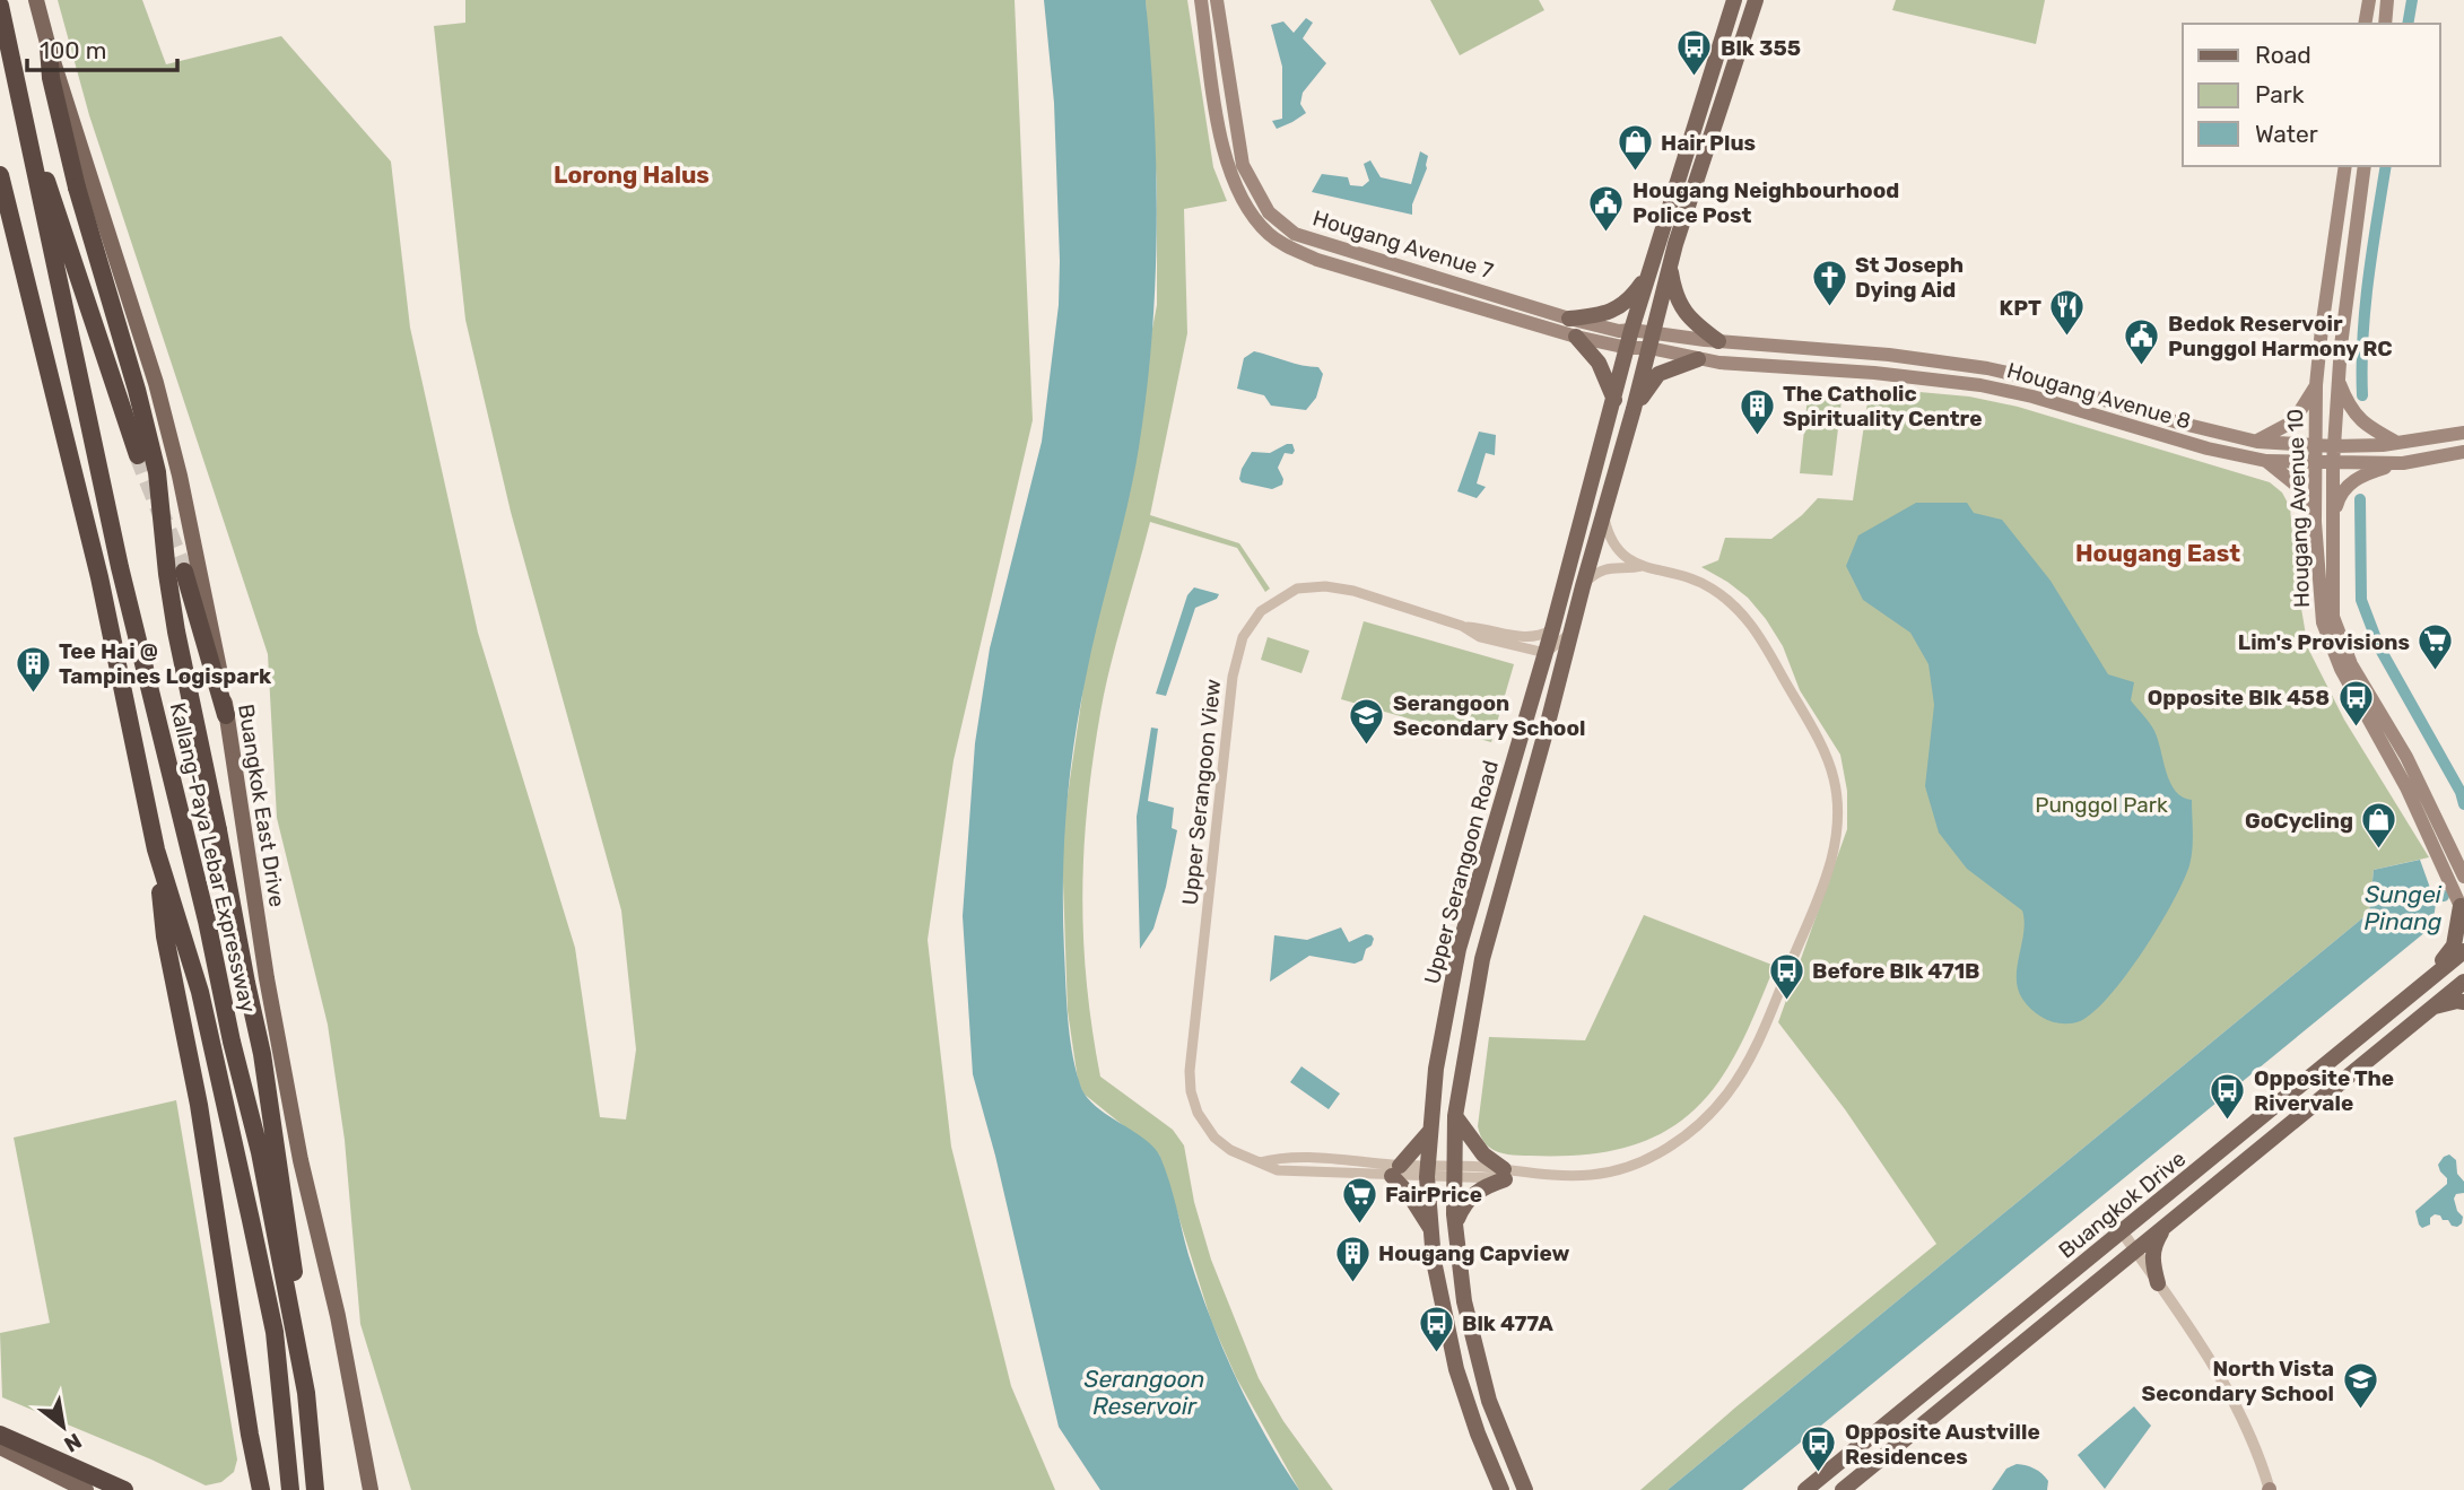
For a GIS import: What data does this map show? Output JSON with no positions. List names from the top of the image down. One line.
{"streets":{"highway":["Kallang-Paya Lebar Expressway"],"main road":["Hougang Avenue 7","Hougang Avenue 8","Hougang Avenue 10","Buangkok East Drive","Upper Serangoon Road","Buangkok Drive"],"street":["Upper Serangoon View"]},"crossings":[["Hougang Avenue 7","Hougang Avenue 8"],["Hougang Avenue 7","Upper Serangoon Road"],["Hougang Avenue 8","Hougang Avenue 10"],["Hougang Avenue 8","Upper Serangoon Road"],["Upper Serangoon View","Upper Serangoon Road"]],"districts":["Lorong Halus","Hougang East"],"water":["Sungei Pinang","Serangoon Reservoir"],"parks":["Punggol Park"],"places":{"bus stop":["Blk 355","Opposite Blk 458","Before Blk 471B","Opposite The Rivervale","Blk 477A","Opposite Austville Residences"],"shop":["Hair Plus","GoCycling"],"public building":["Hougang Neighbourhood Police Post","Bedok Reservoir Punggol Harmony RC"],"church":["St Joseph Dying Aid"],"restaurant":["KPT"],"building":["The Catholic Spirituality Centre","Tee Hai @ Tampines Logispark","Hougang Capview"],"supermarket":["Lim's Provisions","FairPrice"],"school or university":["Serangoon Secondary School","North Vista Secondary School"]},"legend":["Road","Park","Water"],"scale_bar":"100 m","north":"bottom right"}
